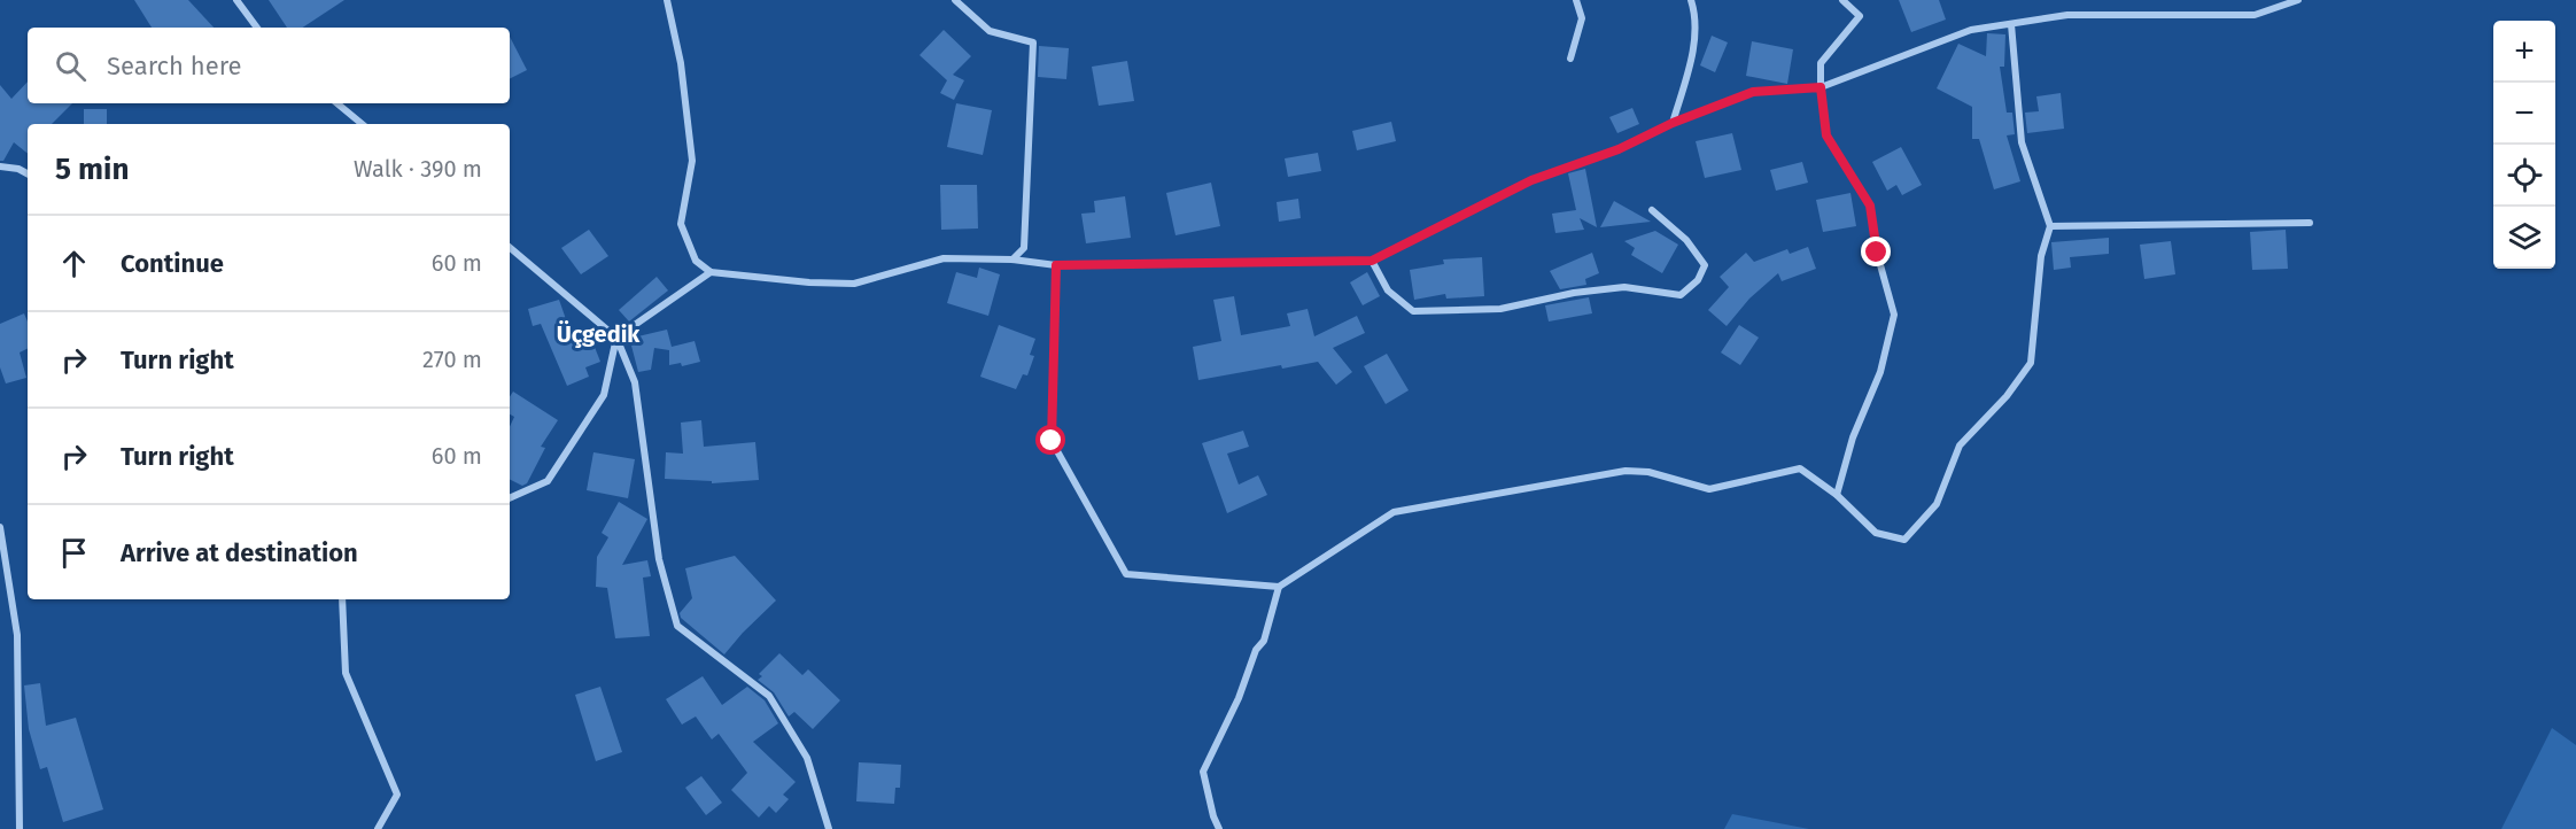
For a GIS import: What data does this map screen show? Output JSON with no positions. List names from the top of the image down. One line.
{"districts":["Üçgedik"],"page":{"map_buttons":["+","−"],"search":"Search here","heading":["5 min","Walk · 390 m"],"list":[["Continue","60 m"],["Turn right","270 m"],["Turn right","60 m"],"Arrive at destination"]}}
